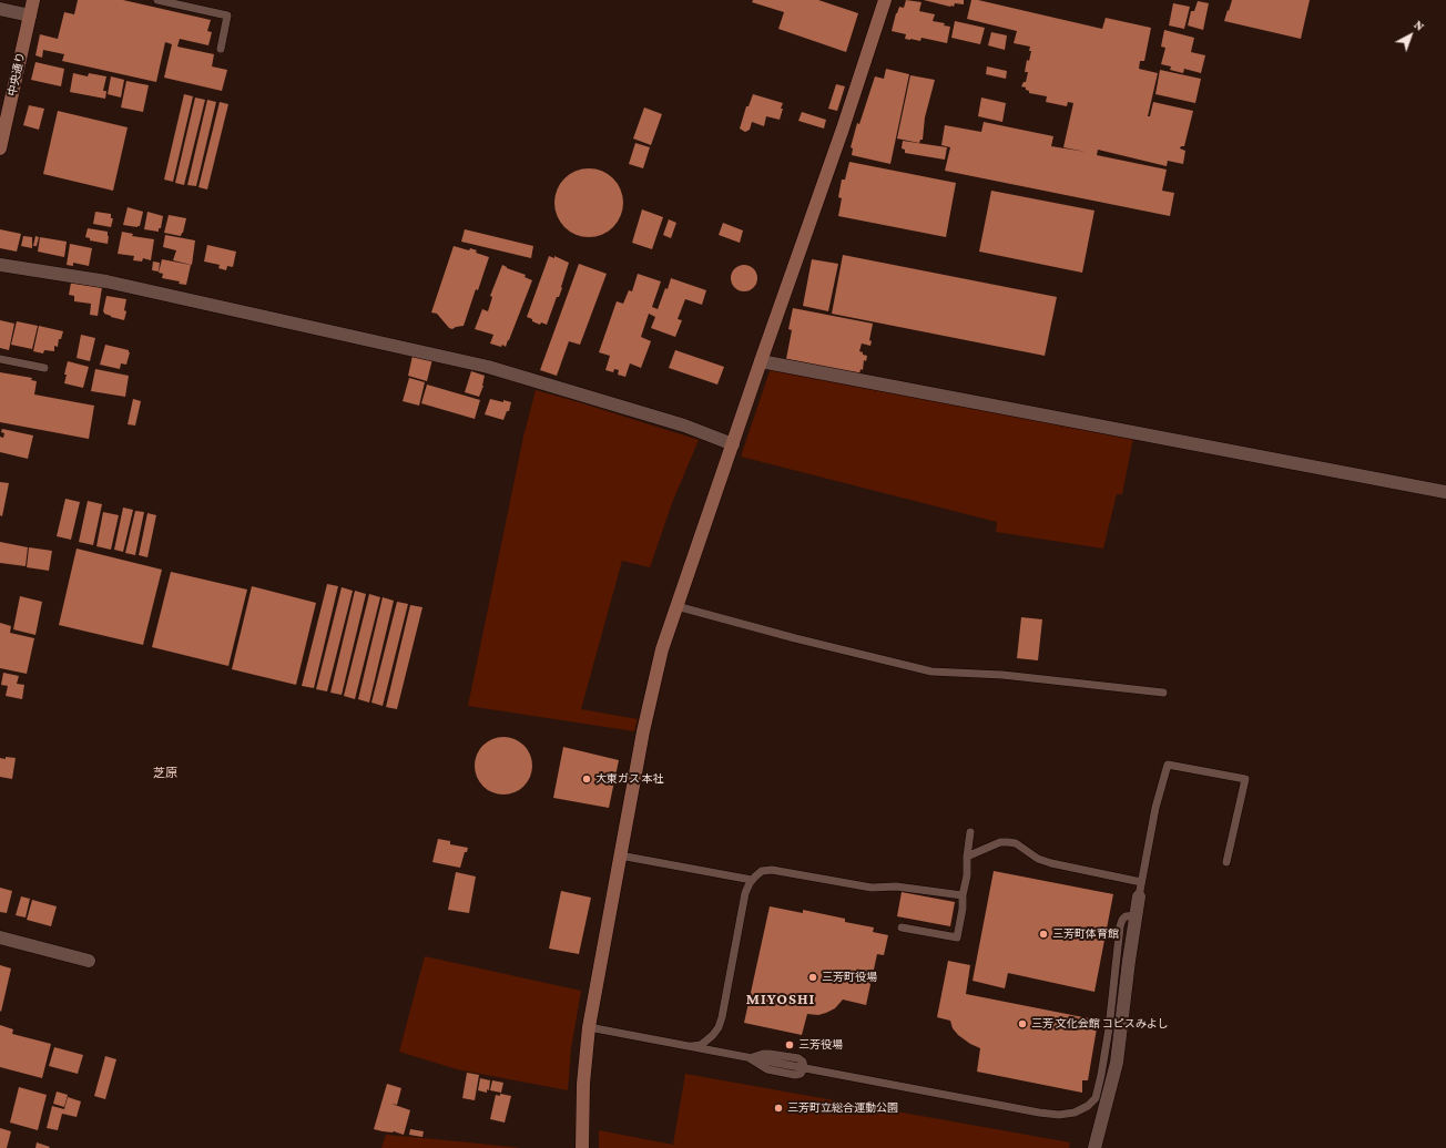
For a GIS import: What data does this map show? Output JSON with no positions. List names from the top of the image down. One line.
{"streets":{"street":["中央通り"]},"districts":["芝原","MIYOSHI"],"places":["大東ガス 本社","三芳町体育館","三芳町役場","三芳 文化会館 コピスみよし","三芳役場","三芳町立総合運動公園"],"north":"top right"}
